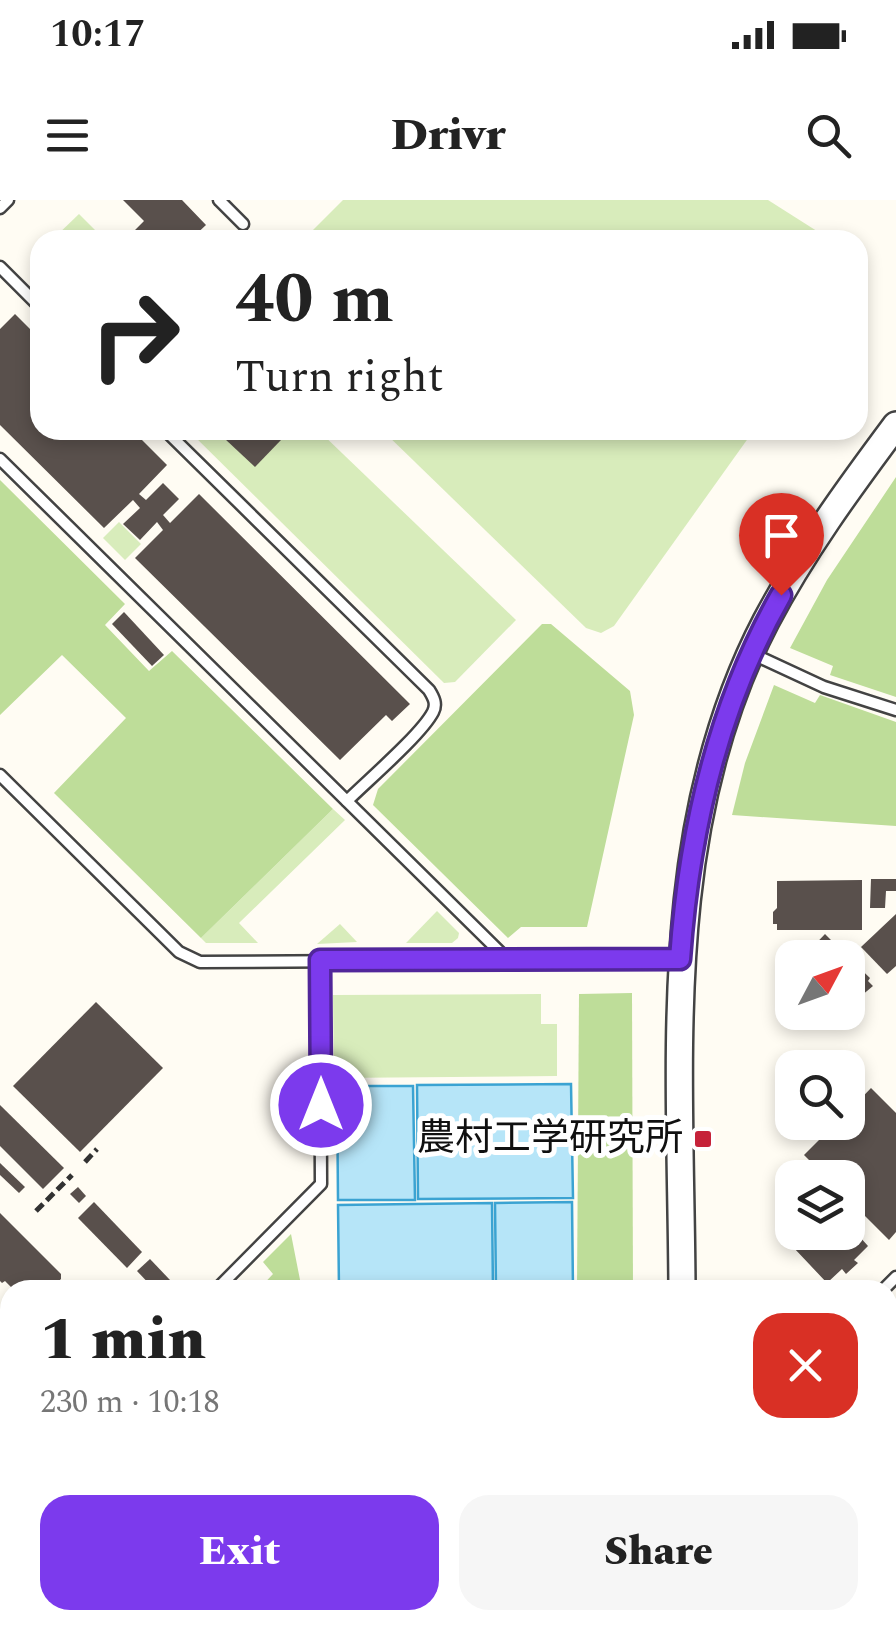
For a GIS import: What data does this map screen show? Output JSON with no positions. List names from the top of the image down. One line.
{"places":{"transit":["農村工学研究所"]},"north":"top right","page":{"status":"10:17","header":"Drivr","turn":["40 m","Turn right"],"heading":["1 min","230 m · 10:18"],"buttons":["Exit","Share"]}}
